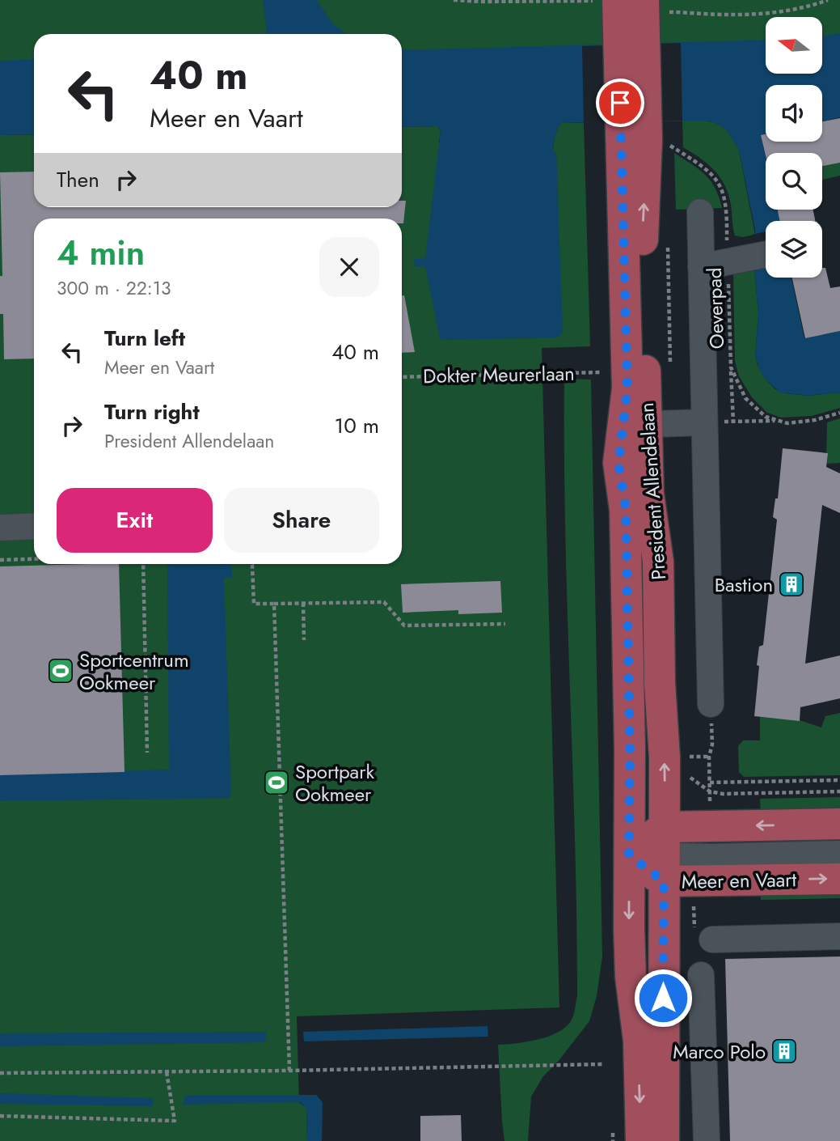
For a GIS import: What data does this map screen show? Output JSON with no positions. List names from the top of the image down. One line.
{"streets":{"main road":["President Allendelaan","Meer en Vaart"],"path":["Oeverpad","Dokter Meurerlaan"]},"crossings":[["Oeverpad","President Allendelaan"],["President Allendelaan","Meer en Vaart"]],"places":{"building":["Bastion","Marco Polo"],"sports":["Sportcentrum Ookmeer","Sportpark Ookmeer"]},"north":"left","page":{"turn":["40 m","Meer en Vaart"],"then":"Then","heading":["4 min","300 m · 22:13"],"list":[{"name":"Turn left","note":"Meer en Vaart","value":"40 m"},{"name":"Turn right","note":"President Allendelaan","value":"10 m"}],"buttons":["Exit","Share"]}}
